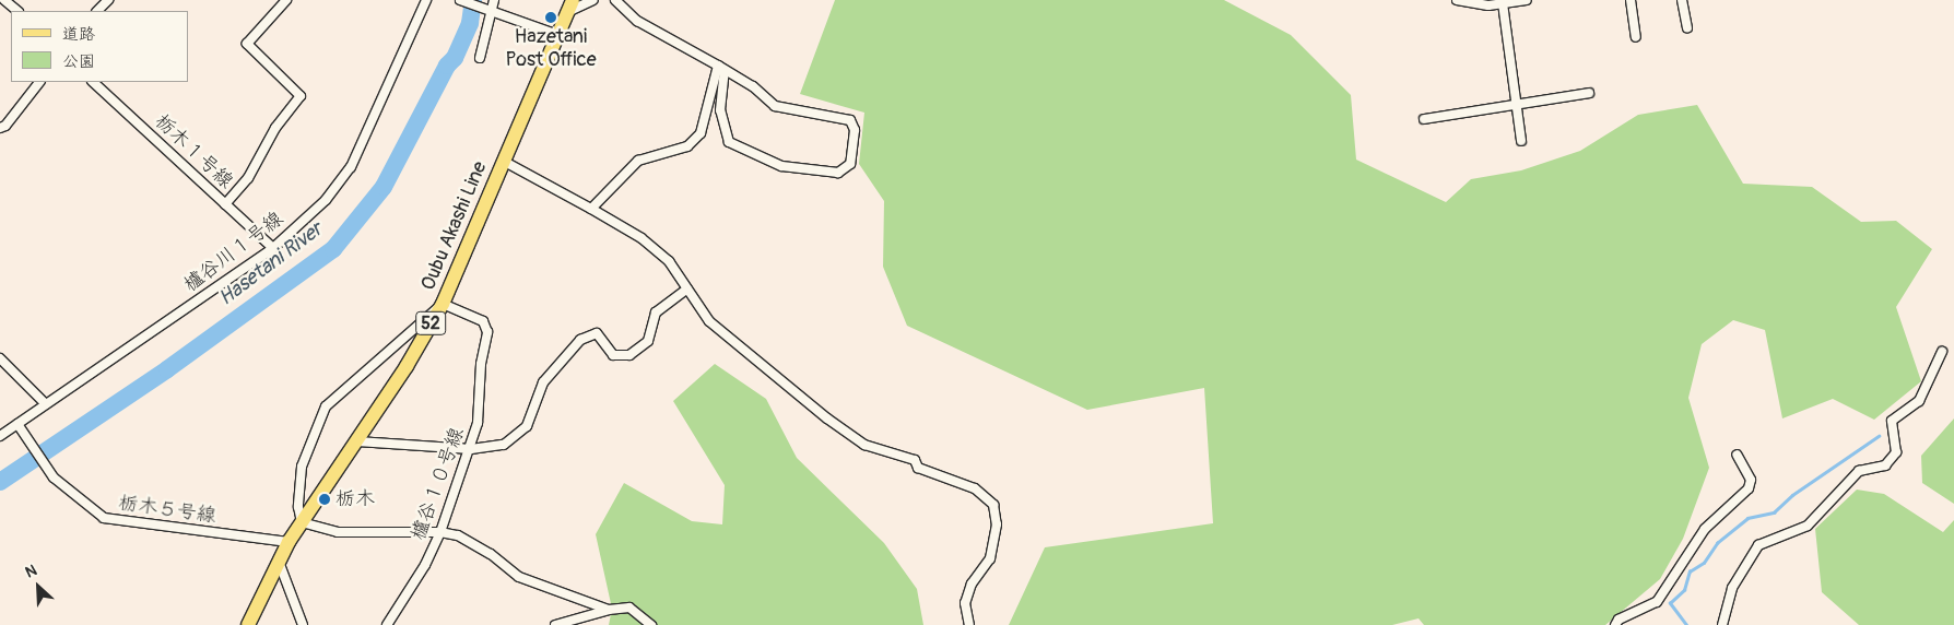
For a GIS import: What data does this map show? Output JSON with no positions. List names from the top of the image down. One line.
{"streets":{"main road":["Oubu Akashi Line","52"],"street":["栃木１号線","櫨谷川１号線","櫨谷１０号線","栃木５号線"]},"crossings":[["栃木１号線","櫨谷川１号線"],["Oubu Akashi Line","櫨谷１０号線"],["Oubu Akashi Line","栃木５号線"],["櫨谷川１号線","栃木５号線"]],"water":["Hasetani River"],"places":["Hazetani Post Office","栃木"],"legend":["道路","公園"],"north":"top left"}
